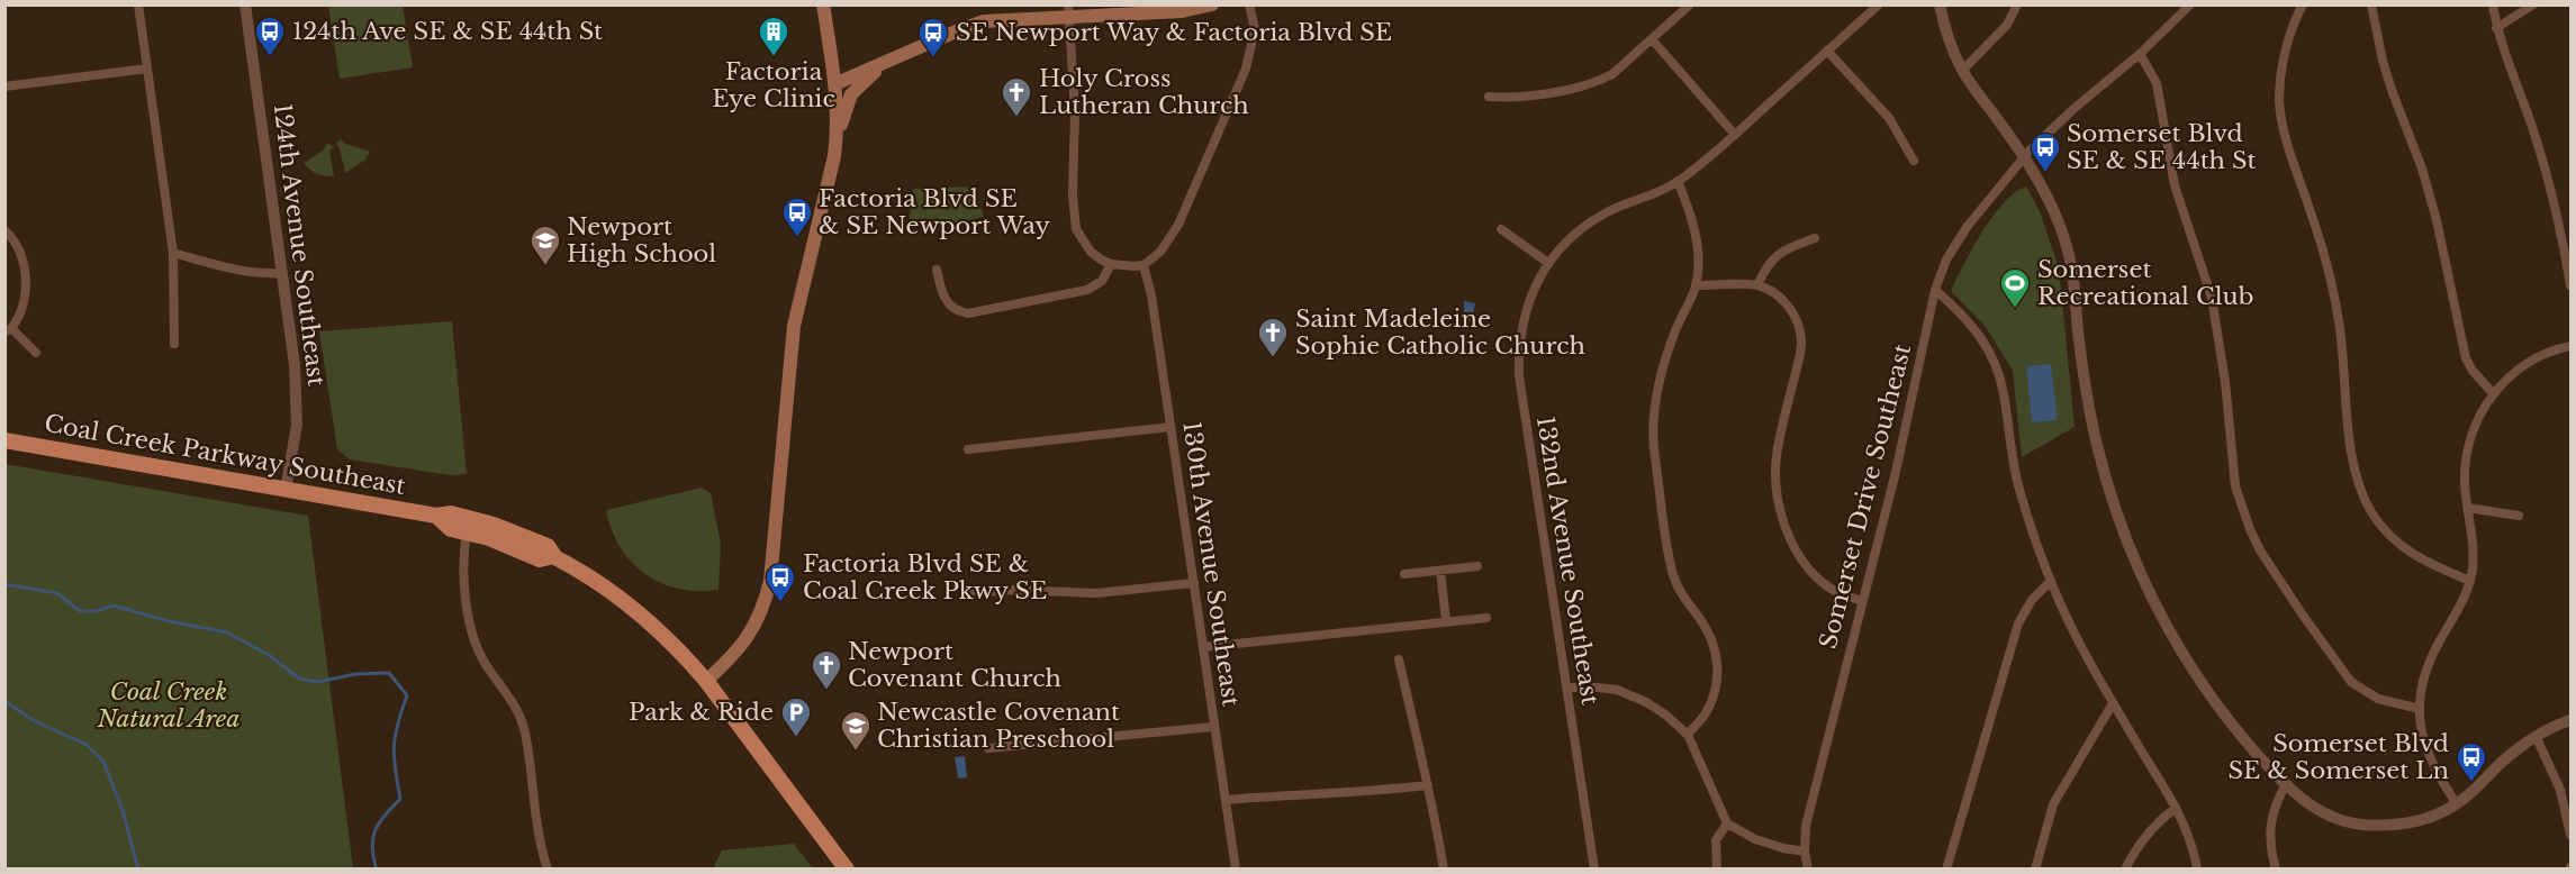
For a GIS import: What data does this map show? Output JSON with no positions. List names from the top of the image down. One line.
{"streets":{"main road":["Coal Creek Parkway Southeast"],"street":["124th Avenue Southeast","Somerset Drive Southeast","132nd Avenue Southeast","130th Avenue Southeast"]},"crossings":[["124th Avenue Southeast","Coal Creek Parkway Southeast"]],"parks":["Coal Creek Natural Area"],"places":{"bus stop":["124th Ave SE & SE 44th St","SE Newport Way & Factoria Blvd SE","Somerset Blvd SE & SE 44th St","Factoria Blvd SE & SE Newport Way","Factoria Blvd SE & Coal Creek Pkwy SE","Somerset Blvd SE & Somerset Ln"],"building":["Factoria Eye Clinic"],"church":["Holy Cross Lutheran Church","Saint Madeleine Sophie Catholic Church","Newport Covenant Church"],"school or university":["Newport High School","Newcastle Covenant Christian Preschool"],"sports":["Somerset Recreational Club"],"parking":["Park & Ride"]}}
